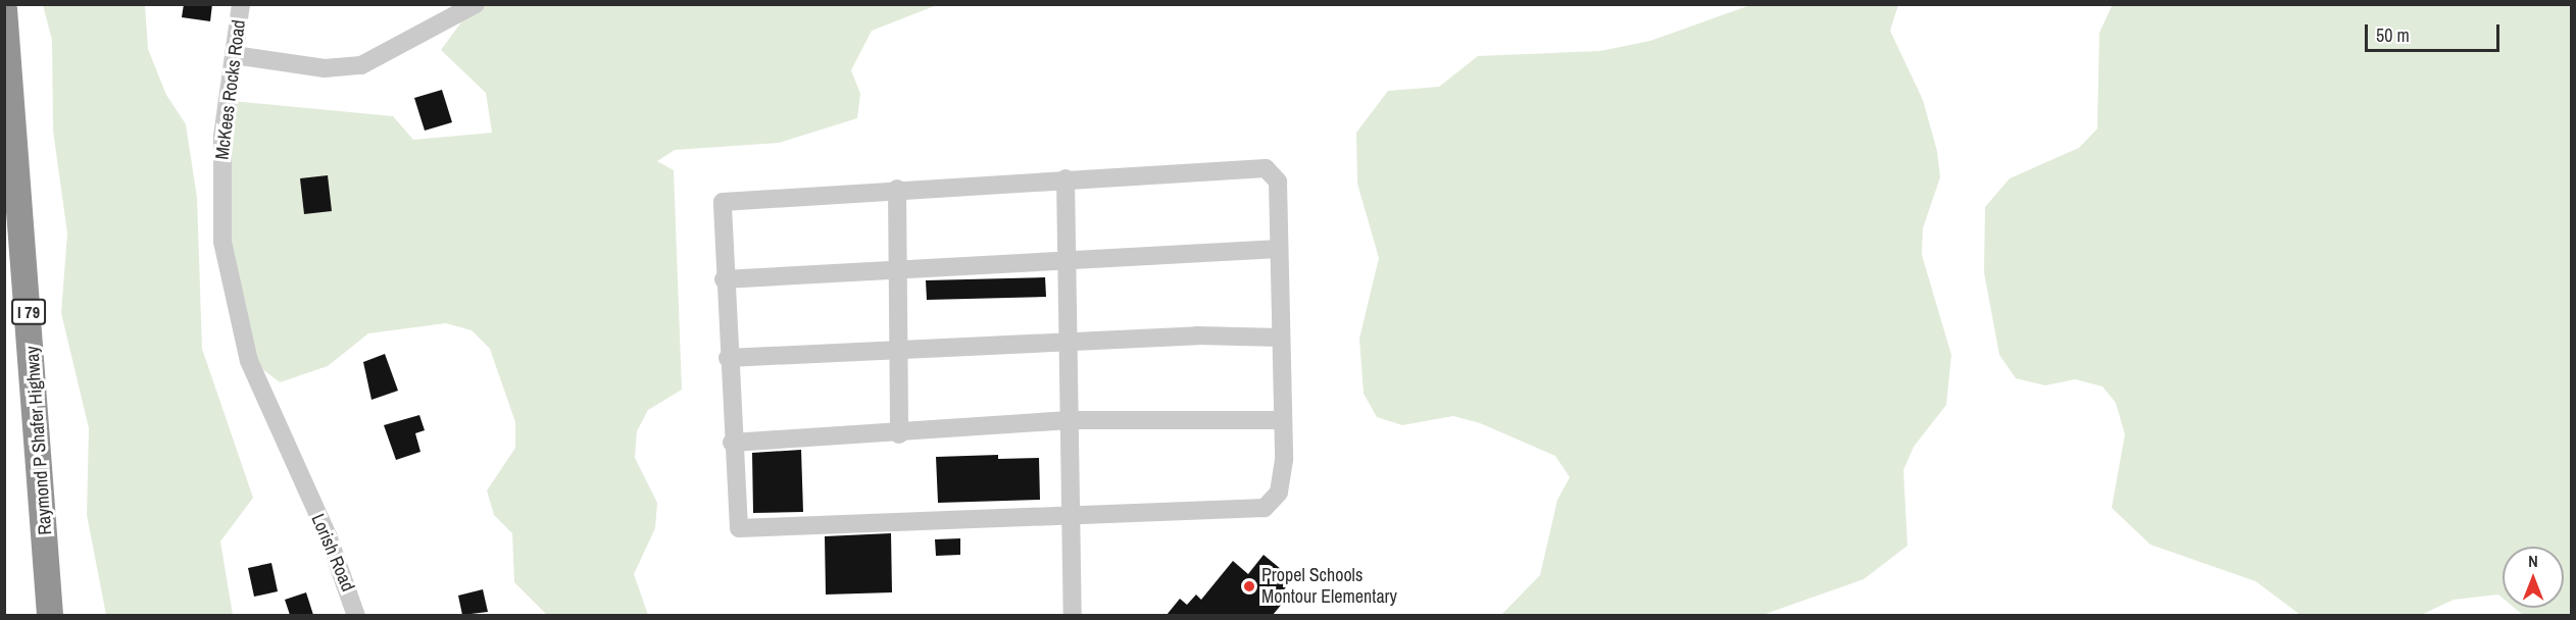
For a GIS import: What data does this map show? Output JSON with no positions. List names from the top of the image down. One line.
{"streets":{"highway":["I 79","Raymond P Shafer Highway"],"street":["McKees Rocks Road","Lorish Road"]},"crossings":[["McKees Rocks Road","Lorish Road"]],"places":["Propel Schools Montour Elementary"],"scale_bar":"50 m","north":"top"}
